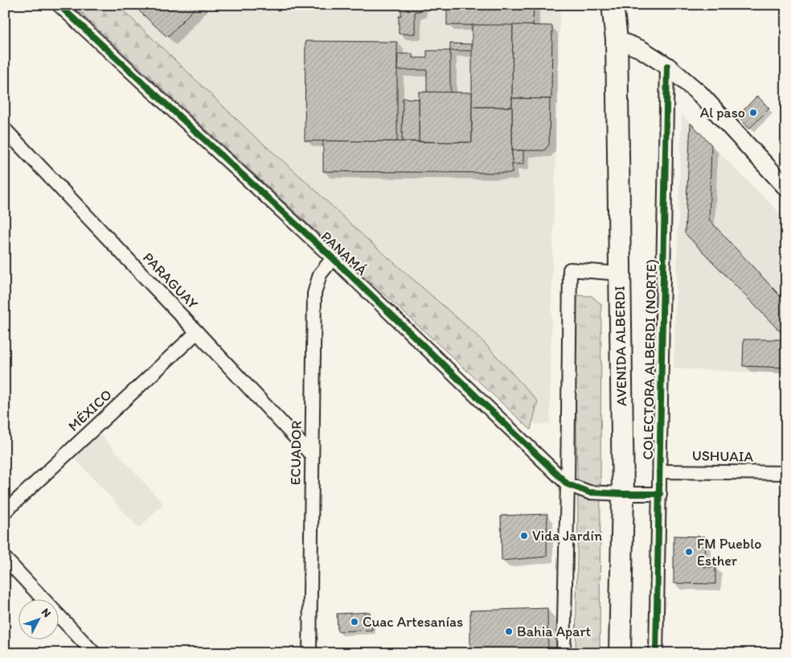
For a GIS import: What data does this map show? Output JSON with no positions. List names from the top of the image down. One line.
{"streets":{"main road":["AVENIDA ALBERDI"],"street":["PANAMÁ","PARAGUAY","COLECTORA ALBERDI (NORTE)","MÉXICO","ECUADOR","USHUAIA"]},"crossings":[["PANAMÁ","AVENIDA ALBERDI"],["PANAMÁ","COLECTORA ALBERDI (NORTE)"],["PANAMÁ","ECUADOR"],["PARAGUAY","MÉXICO"],["PARAGUAY","ECUADOR"],["COLECTORA ALBERDI (NORTE)","USHUAIA"]],"places":["Al paso","Vida Jardín","FM Pueblo Esther","Cuac Artesanías","Bahia Apart"],"north":"top right"}
